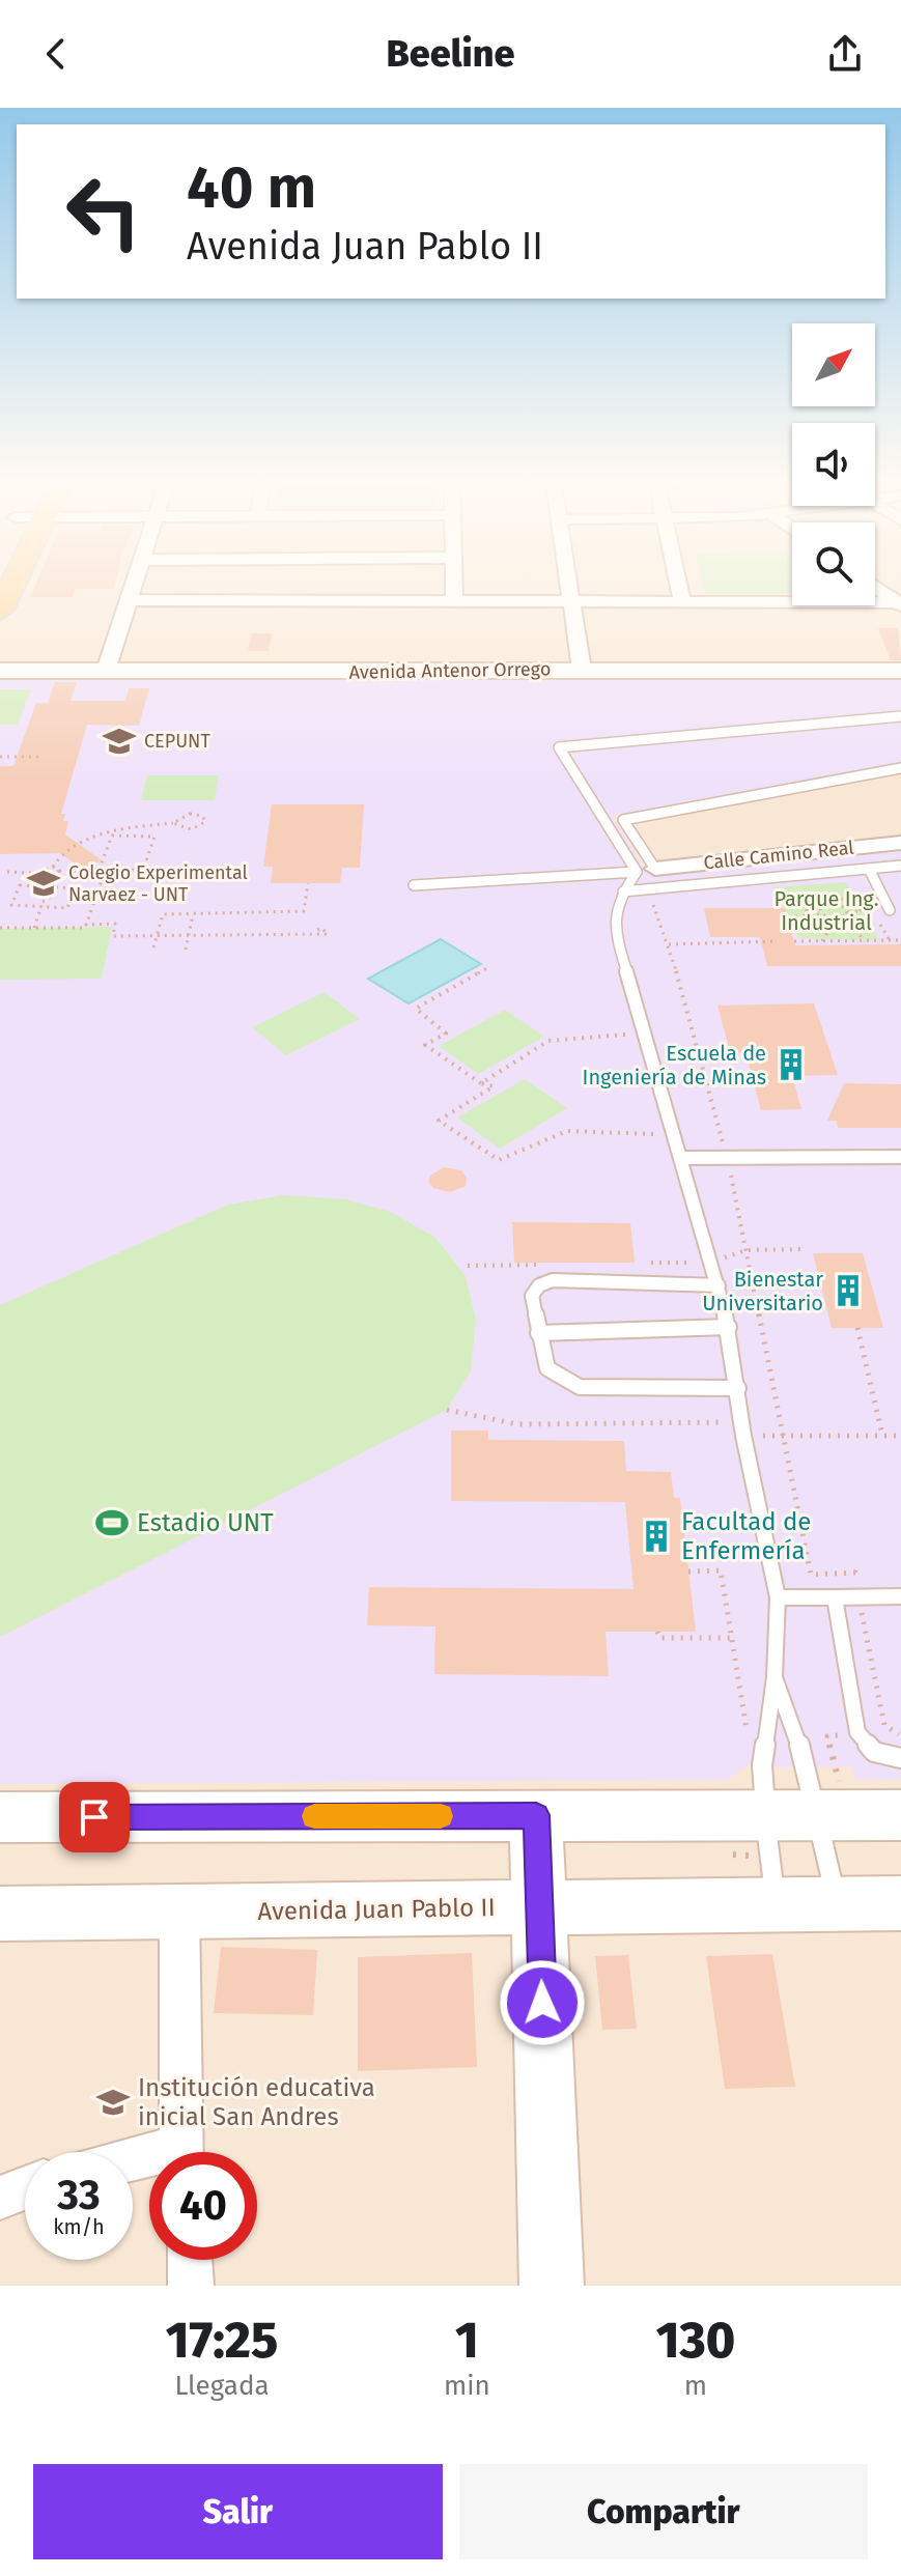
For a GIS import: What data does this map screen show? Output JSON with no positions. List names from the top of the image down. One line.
{"streets":{"street":["Avenida Antenor Orrego","Calle Camino Real","Avenida Juan Pablo II"]},"parks":["Parque Ing. Industrial"],"places":{"school or university":["CEPUNT","Colegio Experimental Narvaez - UNT","Institución educativa inicial San Andres"],"building":["Escuela de Ingeniería de Minas","Bienestar Universitario","Facultad de Enfermería"],"sports":["Estadio UNT"]},"north":"top right","page":{"header":"Beeline","turn":["40 m","Avenida Juan Pablo II"],"speed":"33 km/h","limit":"40","eta":["17:25","Llegada","1","min","130","m"],"buttons":["Salir","Compartir"]}}
